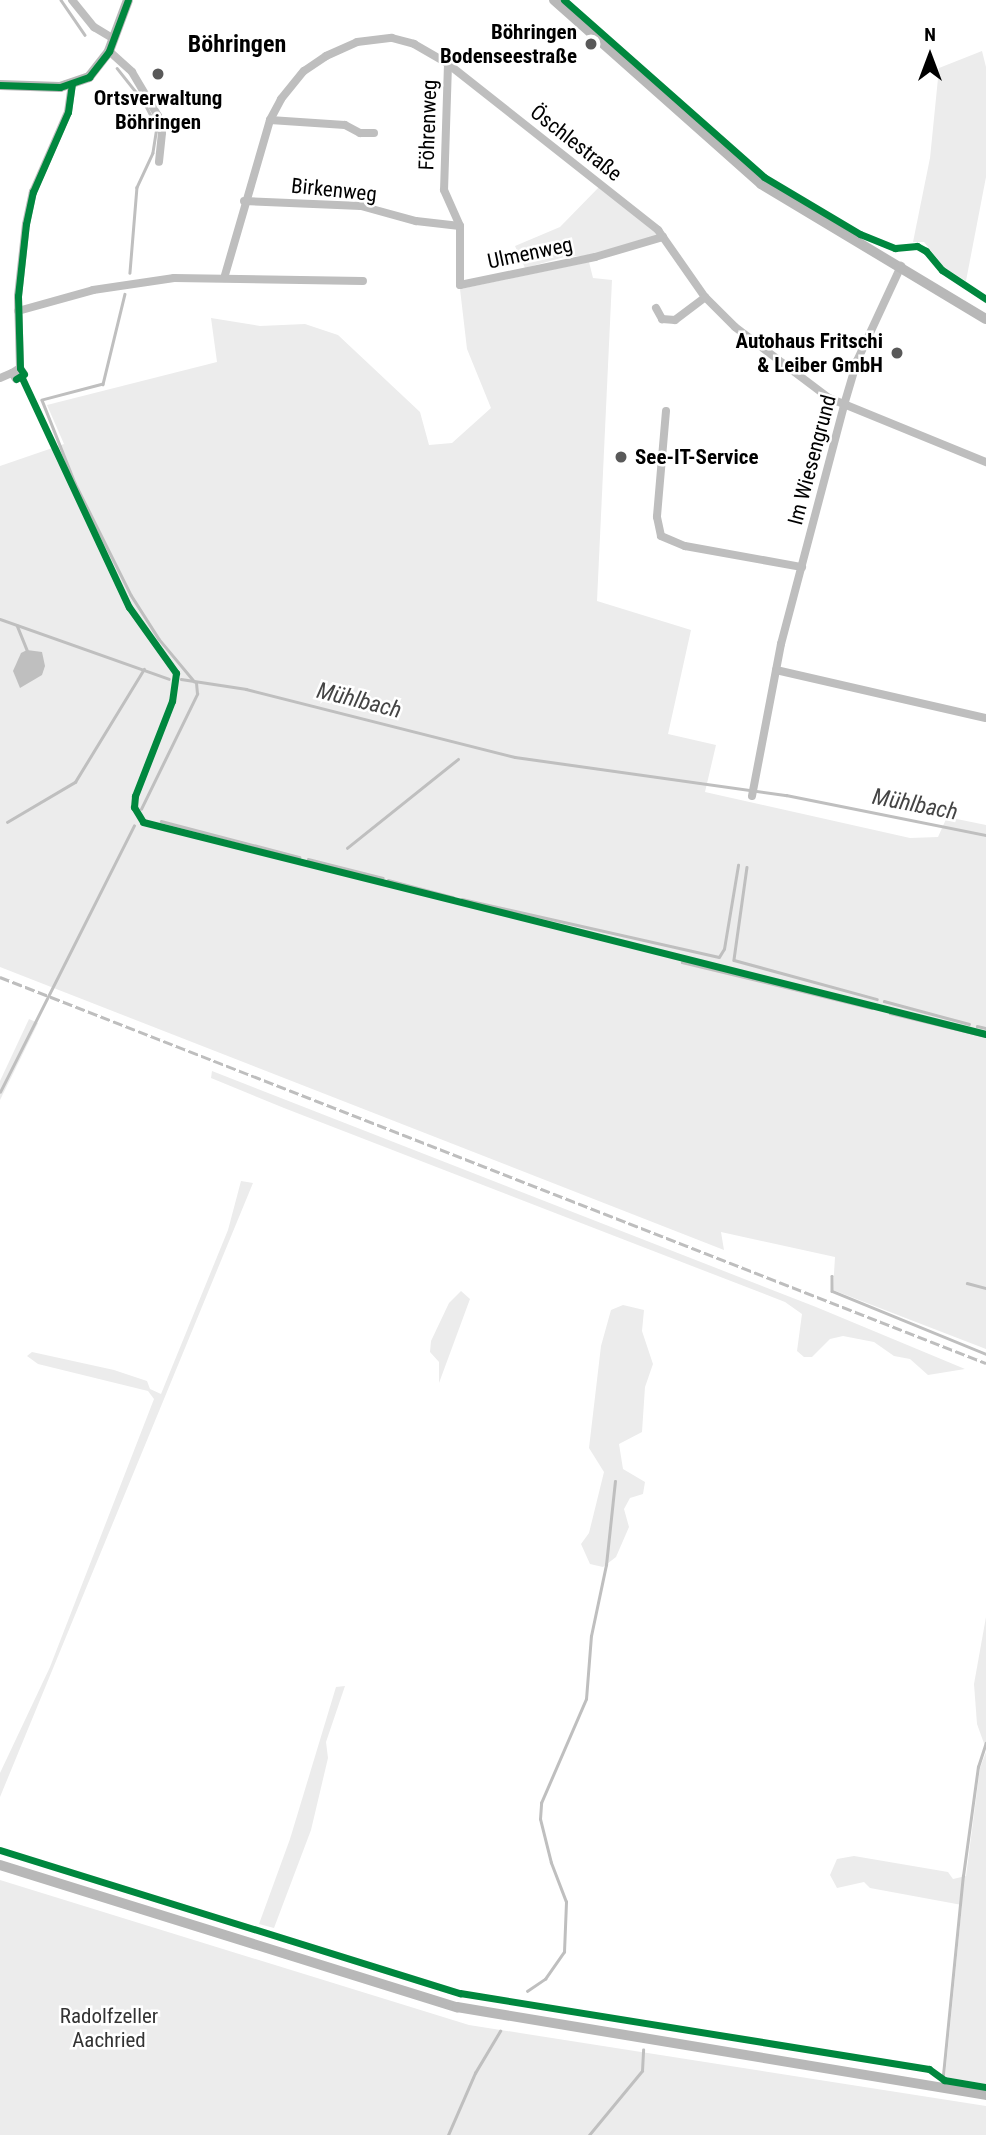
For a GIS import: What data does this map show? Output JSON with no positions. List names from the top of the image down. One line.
{"streets":{"street":["Föhrenweg","Öschlestraße","Birkenweg","Ulmenweg","Im Wiesengrund"]},"crossings":[["Föhrenweg","Öschlestraße"],["Föhrenweg","Birkenweg"],["Föhrenweg","Ulmenweg"],["Öschlestraße","Birkenweg"],["Öschlestraße","Ulmenweg"],["Öschlestraße","Im Wiesengrund"],["Birkenweg","Ulmenweg"]],"districts":["Böhringen"],"water":["Mühlbach"],"parks":["Radolfzeller Aachried"],"places":["Böhringen Bodenseestraße","Ortsverwaltung Böhringen","Autohaus Fritschi & Leiber GmbH","See-IT-Service"],"north":"top"}
